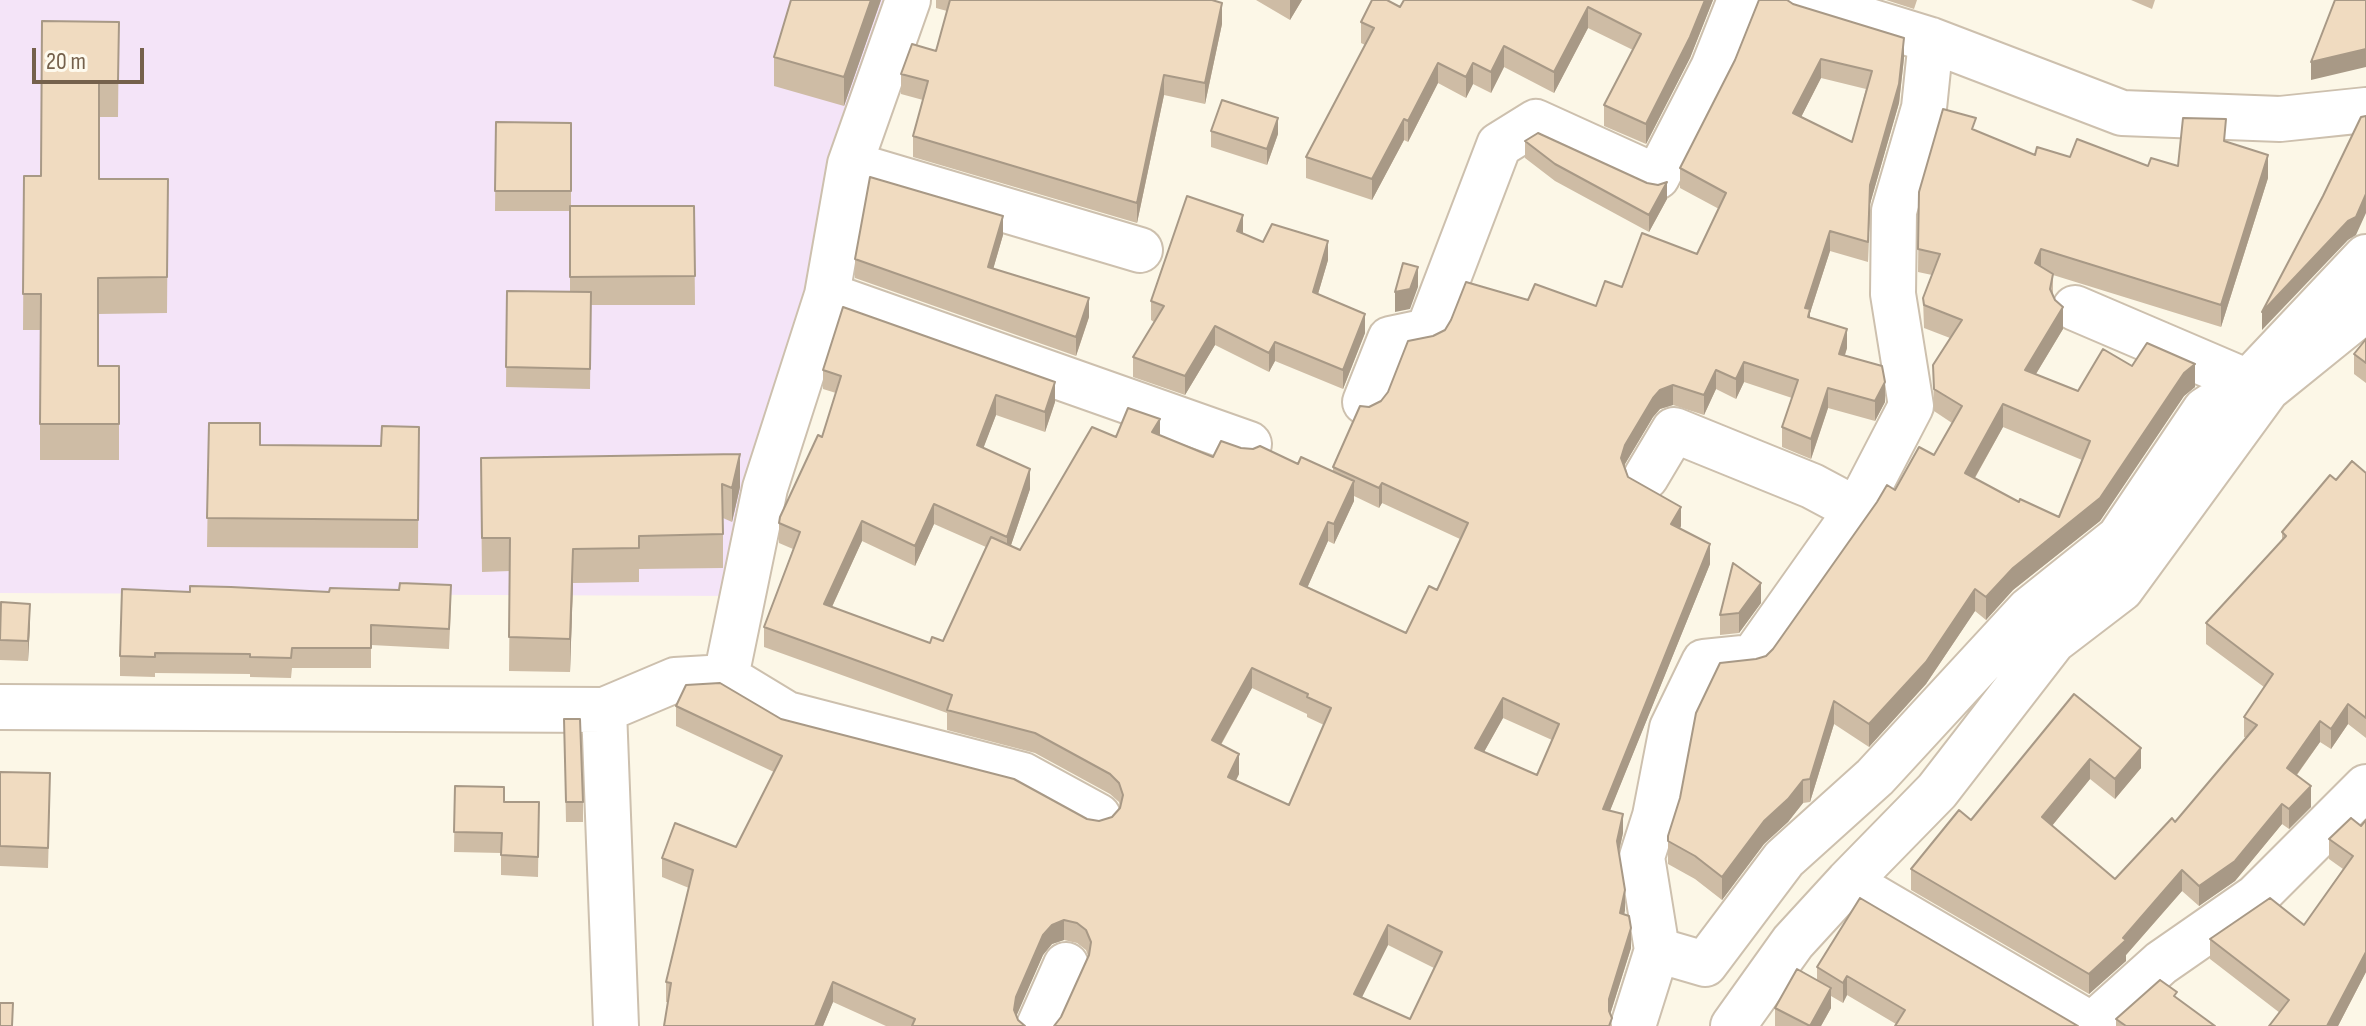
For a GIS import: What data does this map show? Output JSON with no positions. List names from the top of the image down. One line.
{"scale_bar":"20 m"}
